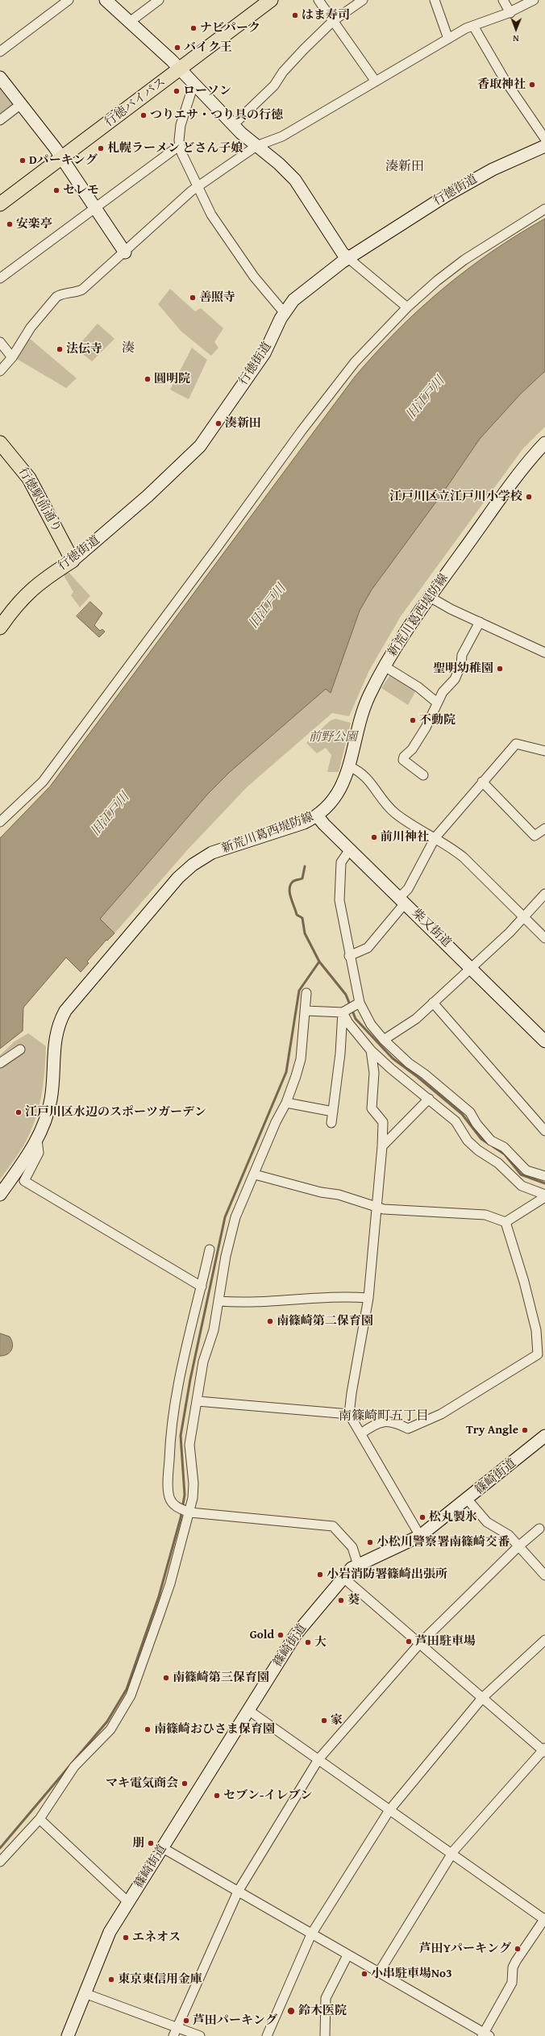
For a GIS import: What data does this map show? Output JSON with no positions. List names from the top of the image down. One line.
{"streets":{"main road":["行徳バイパス","行徳街道","行徳駅前通り"],"street":["新荒川葛西堤防線","柴又街道","篠崎街道"]},"crossings":[["行徳街道","行徳駅前通り"],["新荒川葛西堤防線","柴又街道"]],"districts":["湊新田","湊","南篠崎町五丁目"],"water":["旧江戸川"],"parks":["前野公園"],"places":["はま寿司","ナビパーク","バイク王","香取神社","ローソン","つりエサ・つり具の行徳","札幌ラーメン どさん子娘","Dパーキング","セレモ","安楽亭","善照寺","法伝寺","圓明院","湊新田","江戸川区立江戸川小学校","聖明幼稚園","不動院","前川神社","江戸川区水辺のスポーツガーデン","南篠崎第二保育園","Try Angle","松丸製氷","小松川警察署南篠崎交番","小岩消防署篠崎出張所","葵","Gold","芦田駐車場","大","南篠崎第三保育園","家","南篠崎おひさま保育園","マキ電気商会","セブン-イレブン","朋","エネオス","芦田Yパーキング","小串駐車場No3","東京東信用金庫","鈴木医院","芦田パーキング"],"north":"bottom"}
